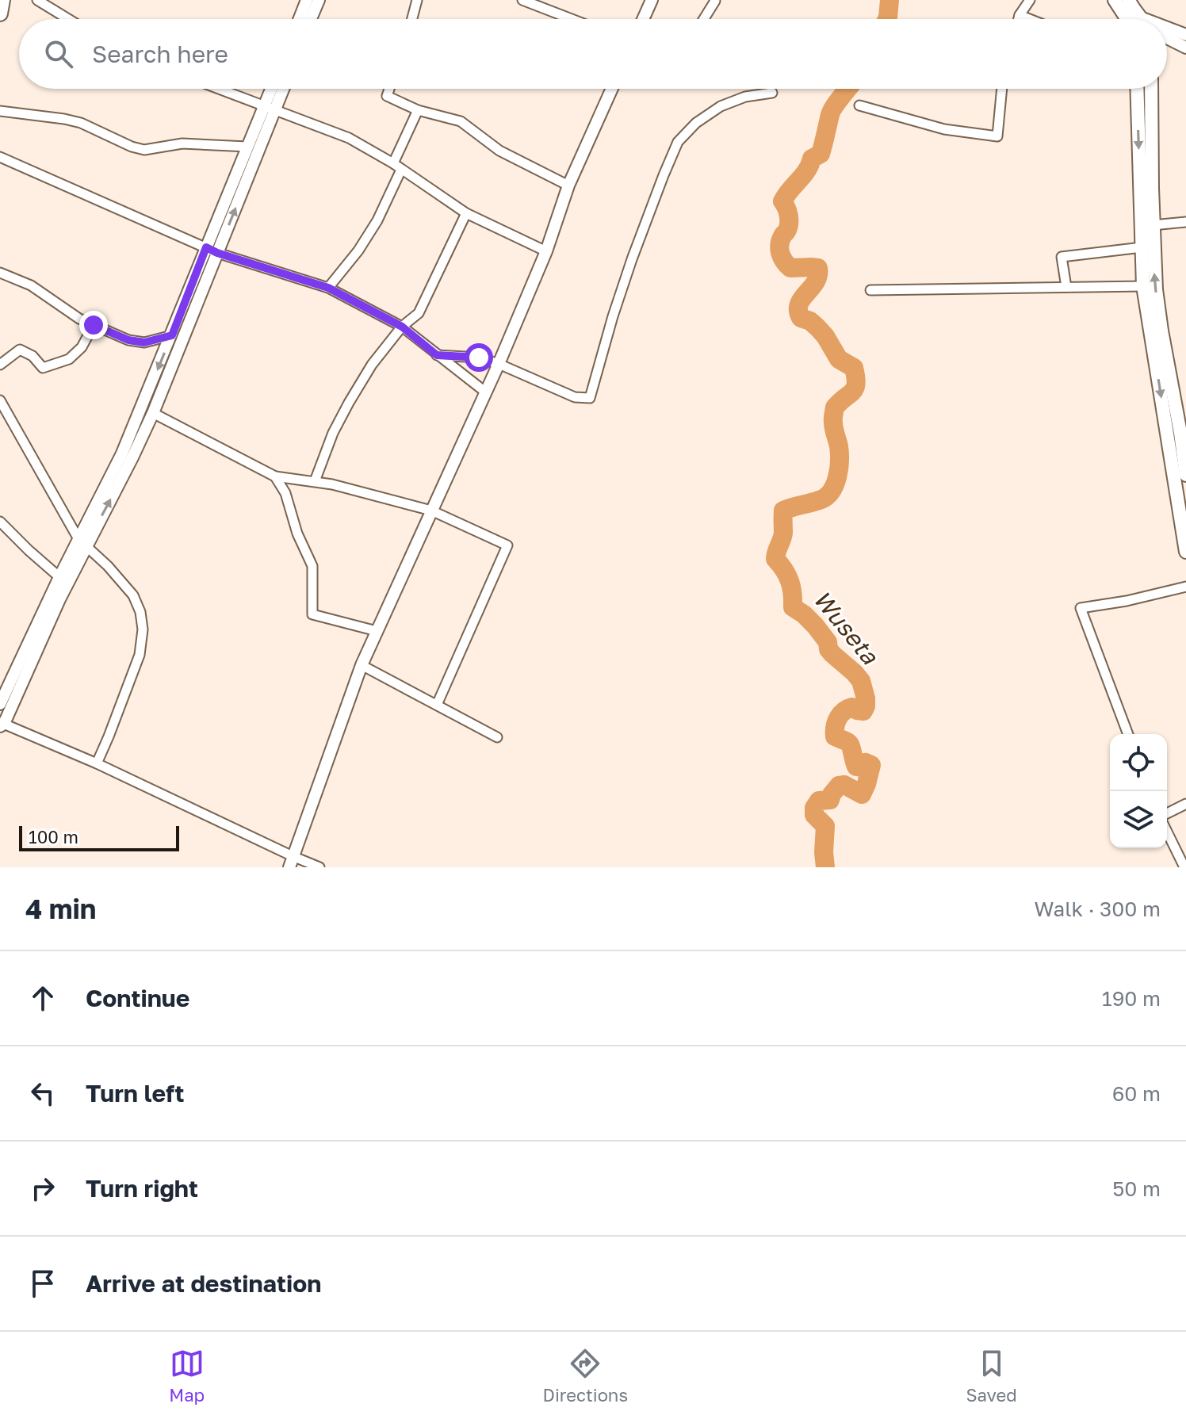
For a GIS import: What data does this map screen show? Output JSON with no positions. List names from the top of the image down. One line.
{"water":["Wuseta"],"scale_bar":"100 m","page":{"search":"Search here","scale":"100 m","heading":["4 min","Walk · 300 m"],"list":[["Continue","190 m"],["Turn left","60 m"],["Turn right","50 m"],"Arrive at destination"],"nav":["Map","Directions","Saved"]}}
